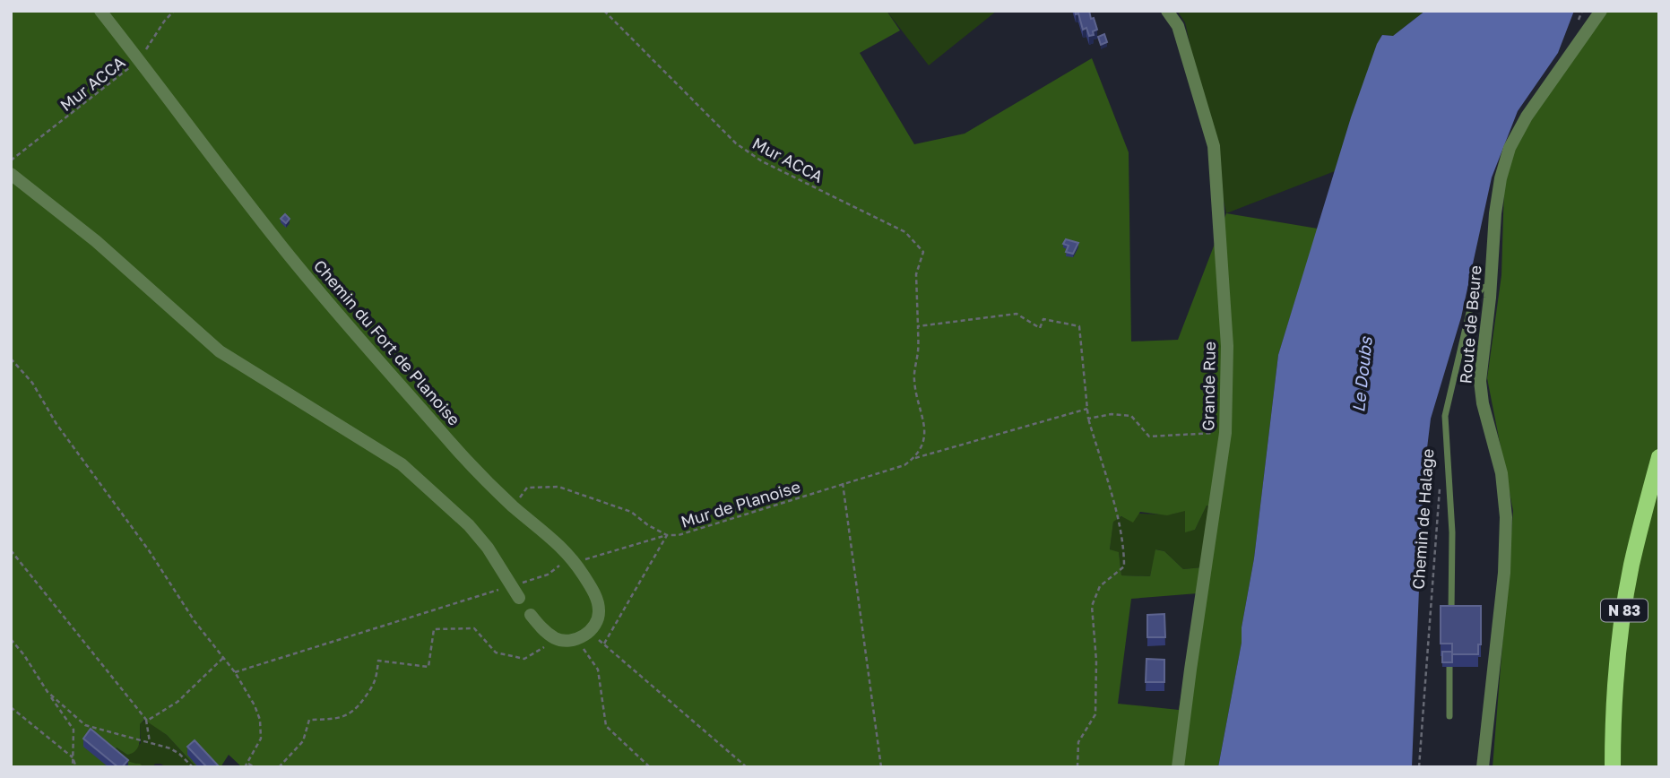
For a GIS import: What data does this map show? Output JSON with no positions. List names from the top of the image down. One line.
{"streets":{"main road":["N 83"],"street":["Route de Beure","Chemin du Fort de Planoise","Grande Rue"],"path":["Mur ACCA","Mur de Planoise","Chemin de Halage"]},"crossings":[["Mur ACCA","Chemin du Fort de Planoise"],["Chemin du Fort de Planoise","Mur de Planoise"]],"water":["Le Doubs"]}
